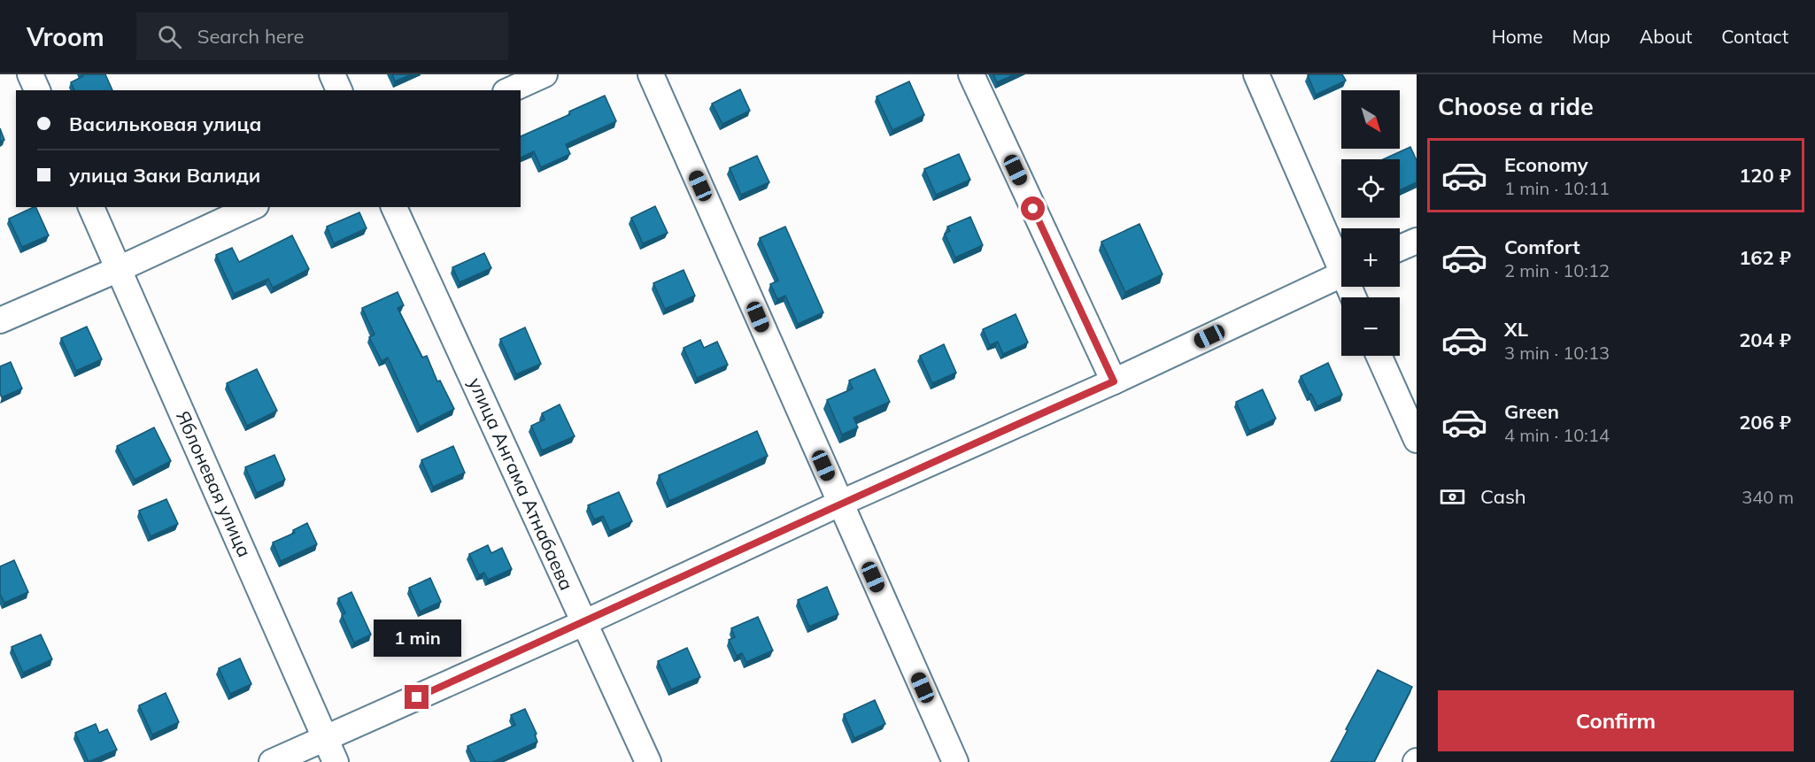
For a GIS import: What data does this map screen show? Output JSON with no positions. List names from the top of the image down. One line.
{"streets":{"street":["Яблоневая улица","улица Ангама Атнабаева"]},"north":"bottom right","page":{"header":"Vroom","search":"Search here","nav":["Home","Map","About","Contact"],"heading":"Choose a ride","map_buttons":["+","−"],"banner":["Васильковая улица","улица Заки Валиди"],"list":[{"name":"Economy","note":"1 min · 10:11","value":"120 ₽"},{"name":"Comfort","note":"2 min · 10:12","value":"162 ₽"},{"name":"XL","note":"3 min · 10:13","value":"204 ₽"},{"name":"Green","note":"4 min · 10:14","value":"206 ₽"}],"pay":["Cash","340 m"],"bubble":"1 min","buttons":"Confirm"}}
